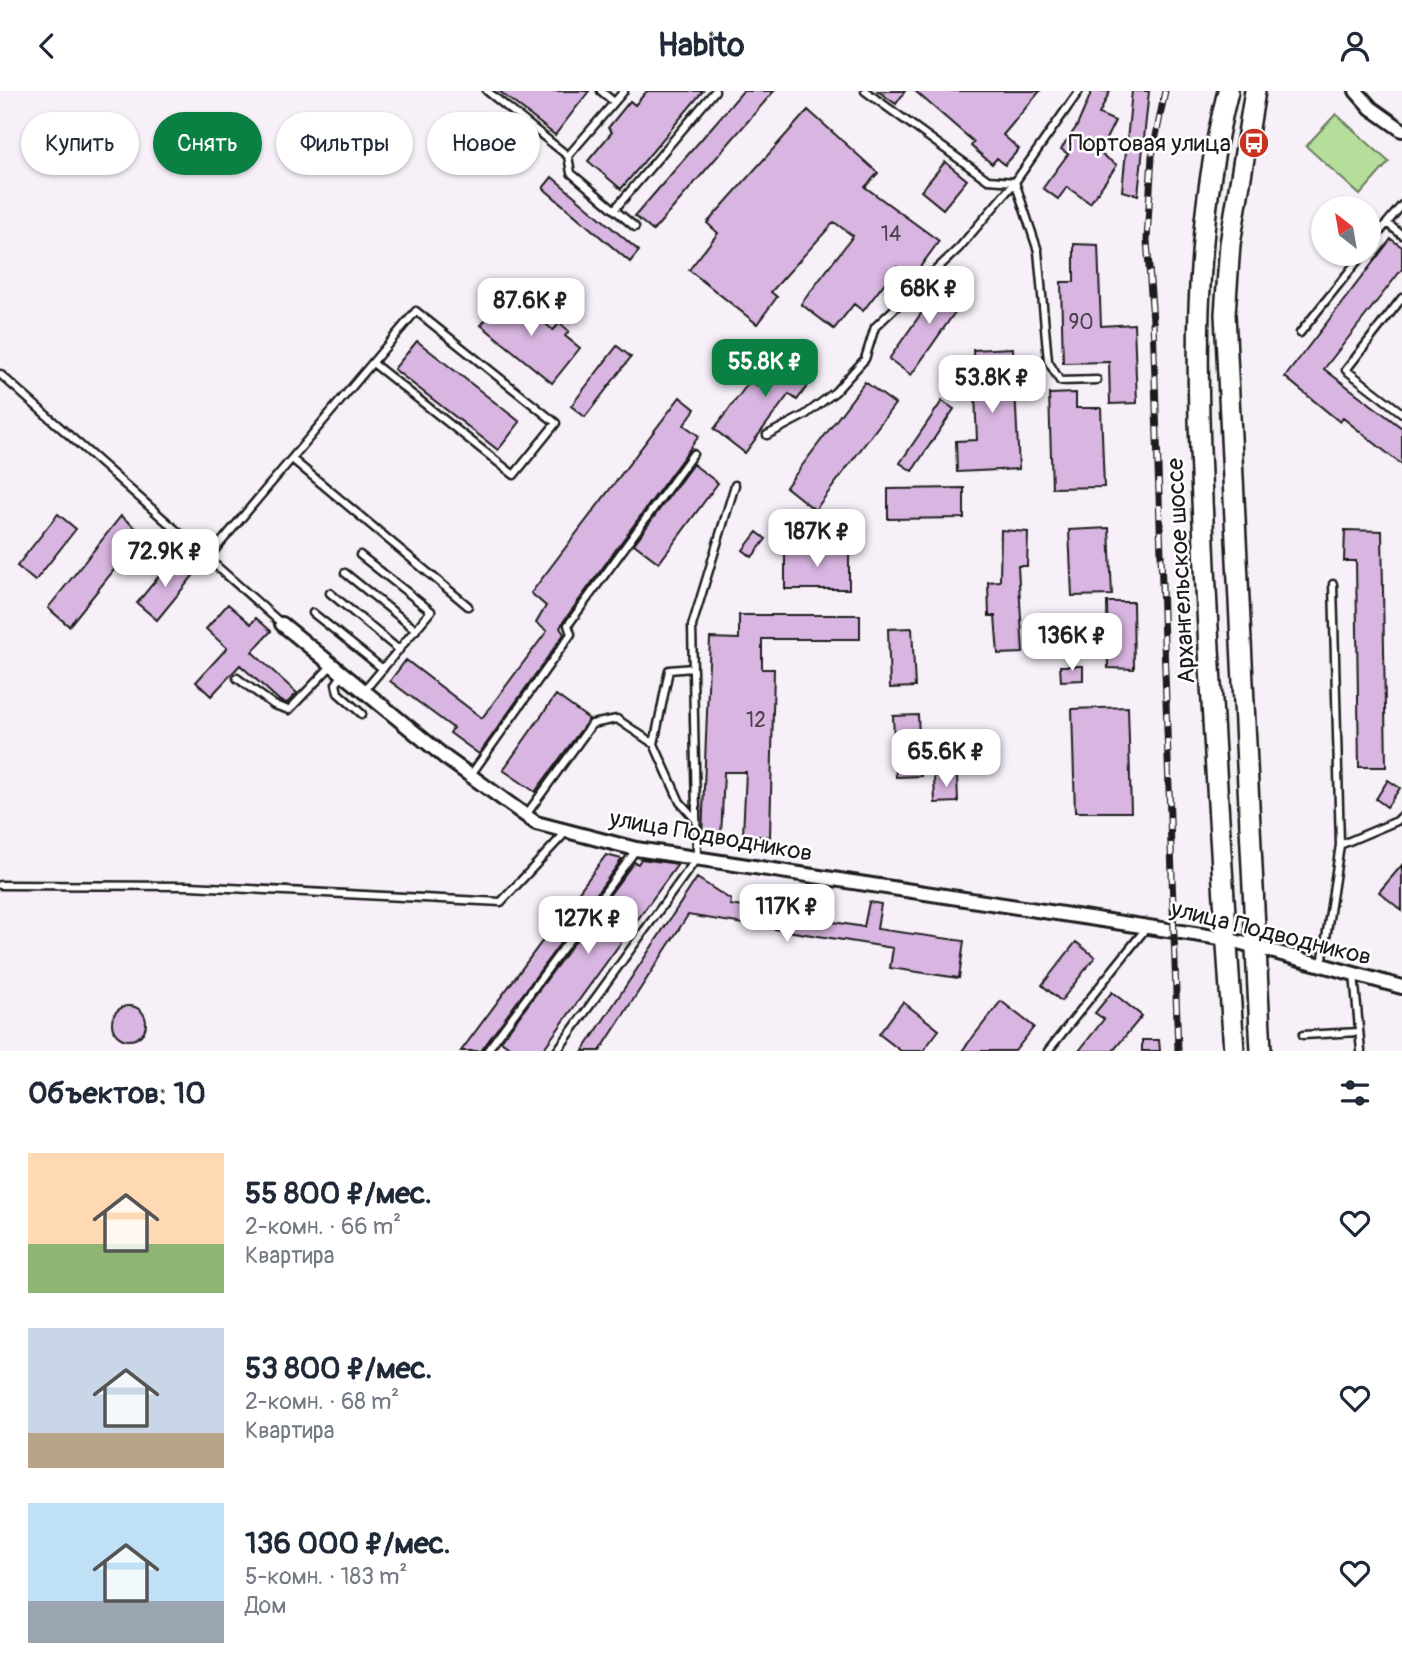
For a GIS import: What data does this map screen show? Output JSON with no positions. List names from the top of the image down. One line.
{"streets":{"main road":["Архангельское шоссе"],"street":["улица Подводников"]},"crossings":[["Архангельское шоссе","улица Подводников"]],"places":{"bus stop":["Портовая улица"]},"house_numbers":["14","90","12"],"north":"top left","page":{"header":"Habito","chip":["Купить","Снять","Фильтры","Новое"],"price":["68K ₽","87.6K ₽","55.8K ₽","53.8K ₽","187K ₽","72.9K ₽","136K ₽","65.6K ₽","117K ₽","127K ₽"],"heading":"Объектов: 10","list":[{"name":"55 800 ₽/мес.","note":"2-комн. · 66 m² · Квартира"},{"name":"53 800 ₽/мес.","note":"2-комн. · 68 m² · Квартира"},{"name":"136 000 ₽/мес.","note":"5-комн. · 183 m² · Дом"}]}}
